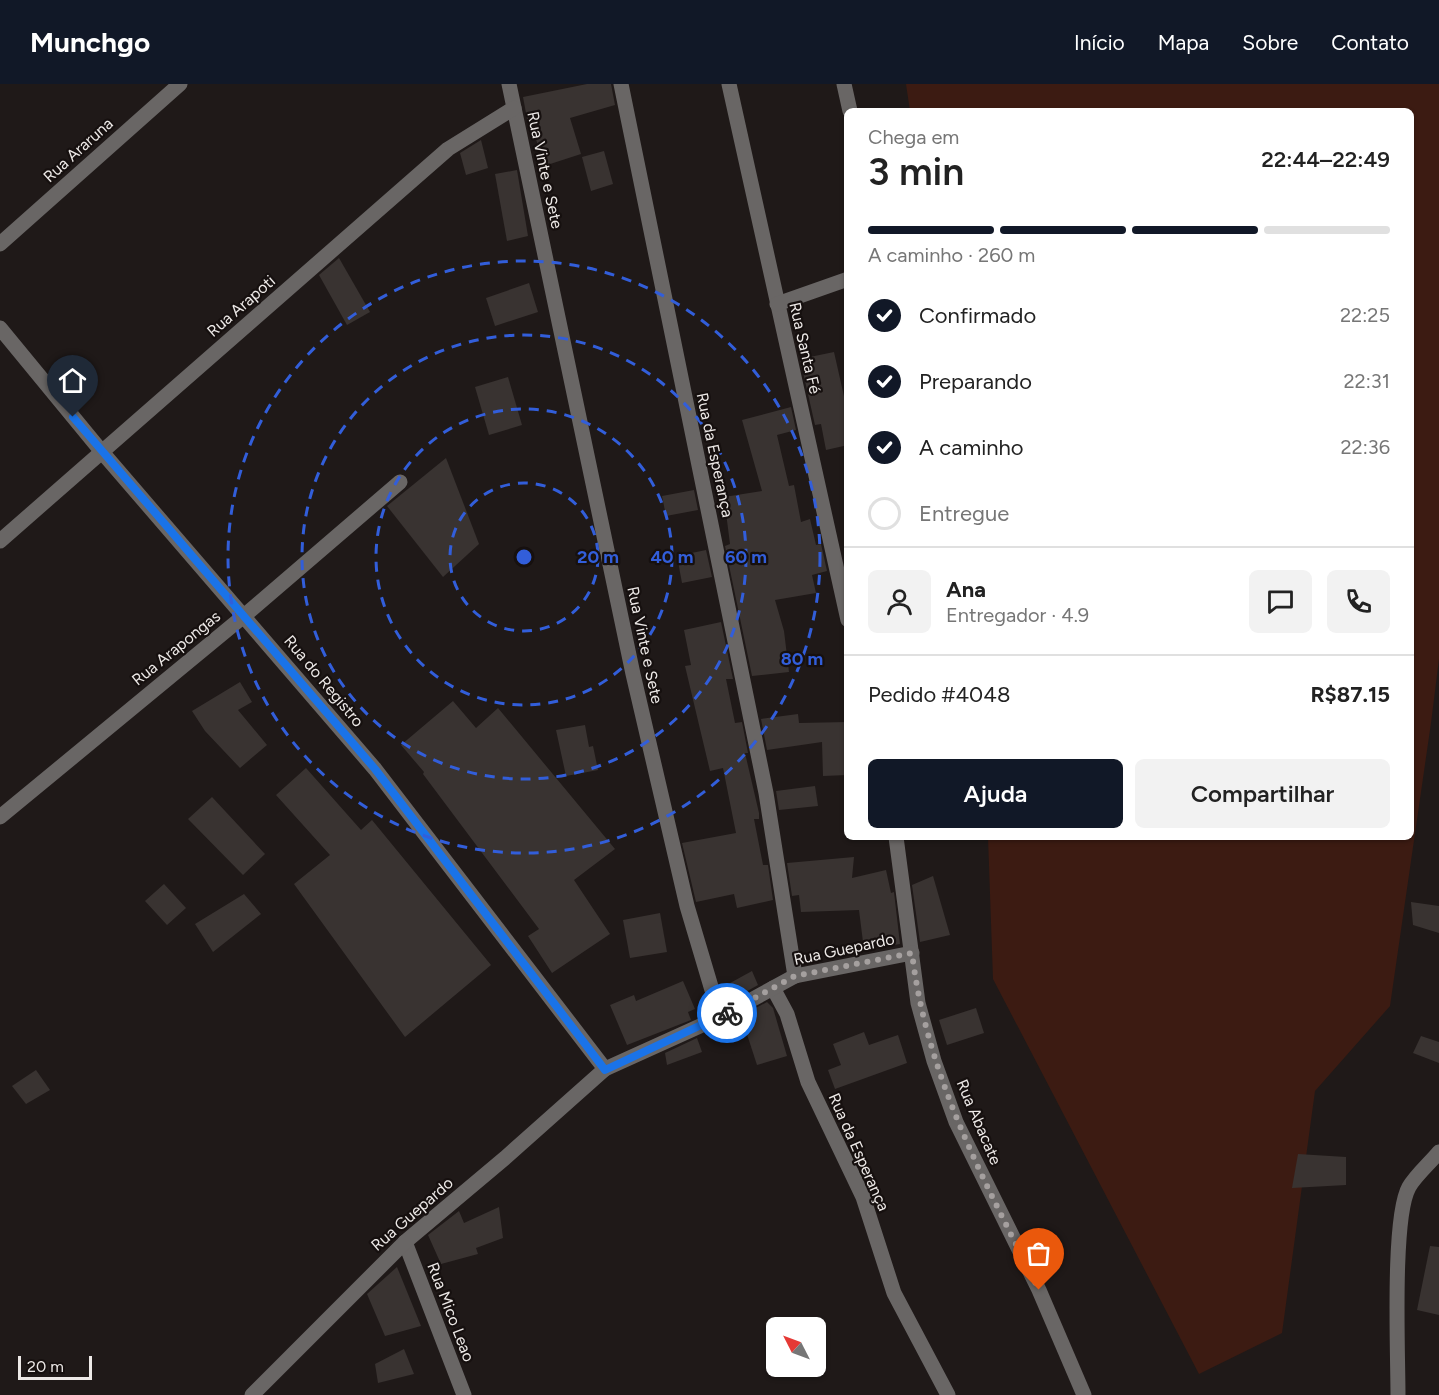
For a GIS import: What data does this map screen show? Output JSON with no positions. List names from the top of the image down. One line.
{"streets":{"street":["Rua Araruna","Rua Vinte e Sete","Rua Arapoti","Rua Santa Fé","Rua da Esperança","Rua Arapongas","Rua do Registro","Rua Guepardo","Rua Abacate","Rua Mico Leao"]},"crossings":[["Rua Vinte e Sete","Rua Arapoti"],["Rua Vinte e Sete","Rua Guepardo"],["Rua Arapoti","Rua do Registro"],["Rua da Esperança","Rua Guepardo"],["Rua Arapongas","Rua do Registro"],["Rua do Registro","Rua Guepardo"],["Rua Guepardo","Rua Abacate"],["Rua Guepardo","Rua Mico Leao"]],"scale_bar":"20 m","north":"top left","page":{"header":"Munchgo","nav":["Início","Mapa","Sobre","Contato"],"heading":["3 min","Chega em","22:44–22:49"],"panel":["Ana","Entregador · 4.9","Pedido #4048","R$87.15"],"bar":"A caminho · 260 m","list":[["Confirmado","22:25"],["Preparando","22:31"],["A caminho","22:36"],"Entregue"],"buttons":["Ajuda","Compartilhar"],"scale":"20 m"},"rings":["20 m","40 m","60 m","80 m"]}
